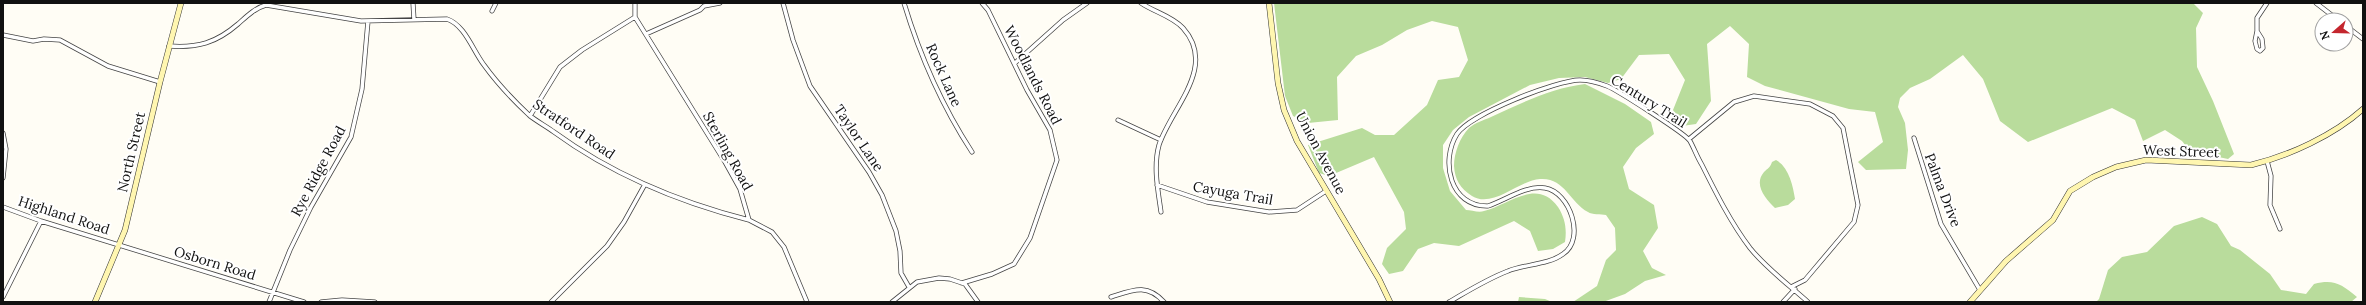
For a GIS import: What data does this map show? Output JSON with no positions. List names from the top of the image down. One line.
{"streets":{"street":["Rock Lane","Woodlands Road","Century Trail","Stratford Road","Taylor Lane","Sterling Road","West Street","North Street","Union Avenue","Rye Ridge Road","Palma Drive","Cayuga Trail","Highland Road","Osborn Road"]},"crossings":[["Stratford Road","Sterling Road"],["Stratford Road","North Street"],["Stratford Road","Rye Ridge Road"],["West Street","Palma Drive"],["North Street","Highland Road"],["North Street","Osborn Road"],["Union Avenue","Cayuga Trail"],["Rye Ridge Road","Osborn Road"],["Highland Road","Osborn Road"]],"north":"left"}
